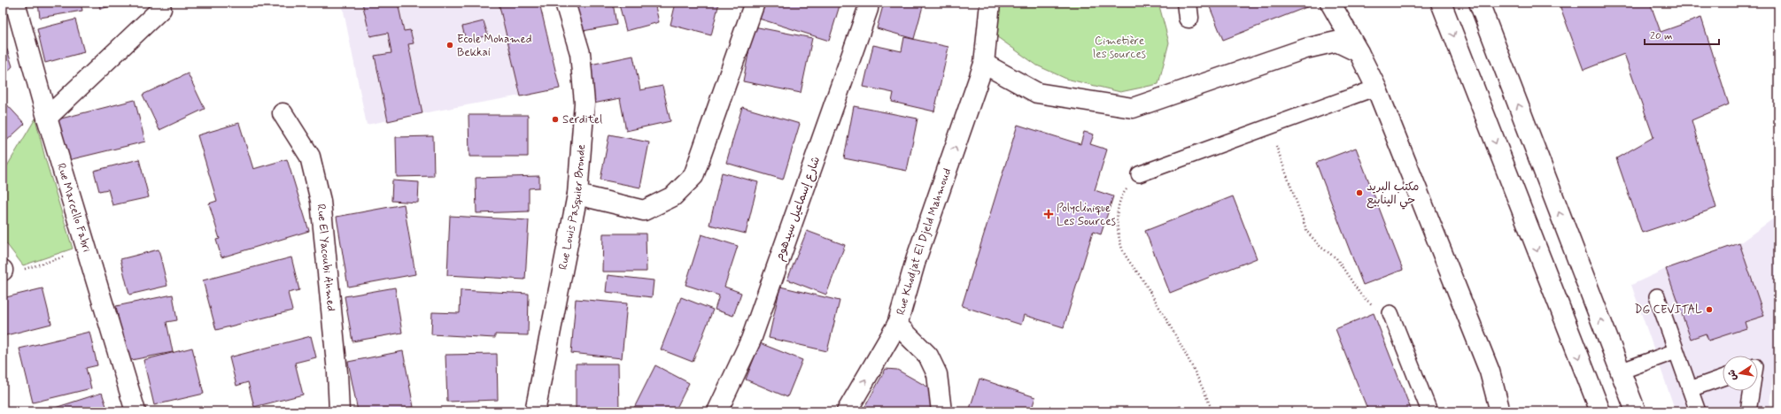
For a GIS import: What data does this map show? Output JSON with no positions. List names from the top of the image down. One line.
{"streets":{"street":["Rue Marcello Fabri","Rue Louis Pasquier Bronde","شارع إسماعيل سيدهوم","Rue Khodjat El Djeld Mahmoud","Rue El Yacoubi Ahmed"]},"one_way":["Rue Khodjat El Djeld Mahmoud"],"parks":["Cimetière les sources"],"places":{"other":["Ecole Mohamed Bekkai","Serditel","مكتب البريد حي الينابيع","DG CEVITAL"],"health":["Polyclinique Les Sources"]},"scale_bar":"20 m","north":"left"}
